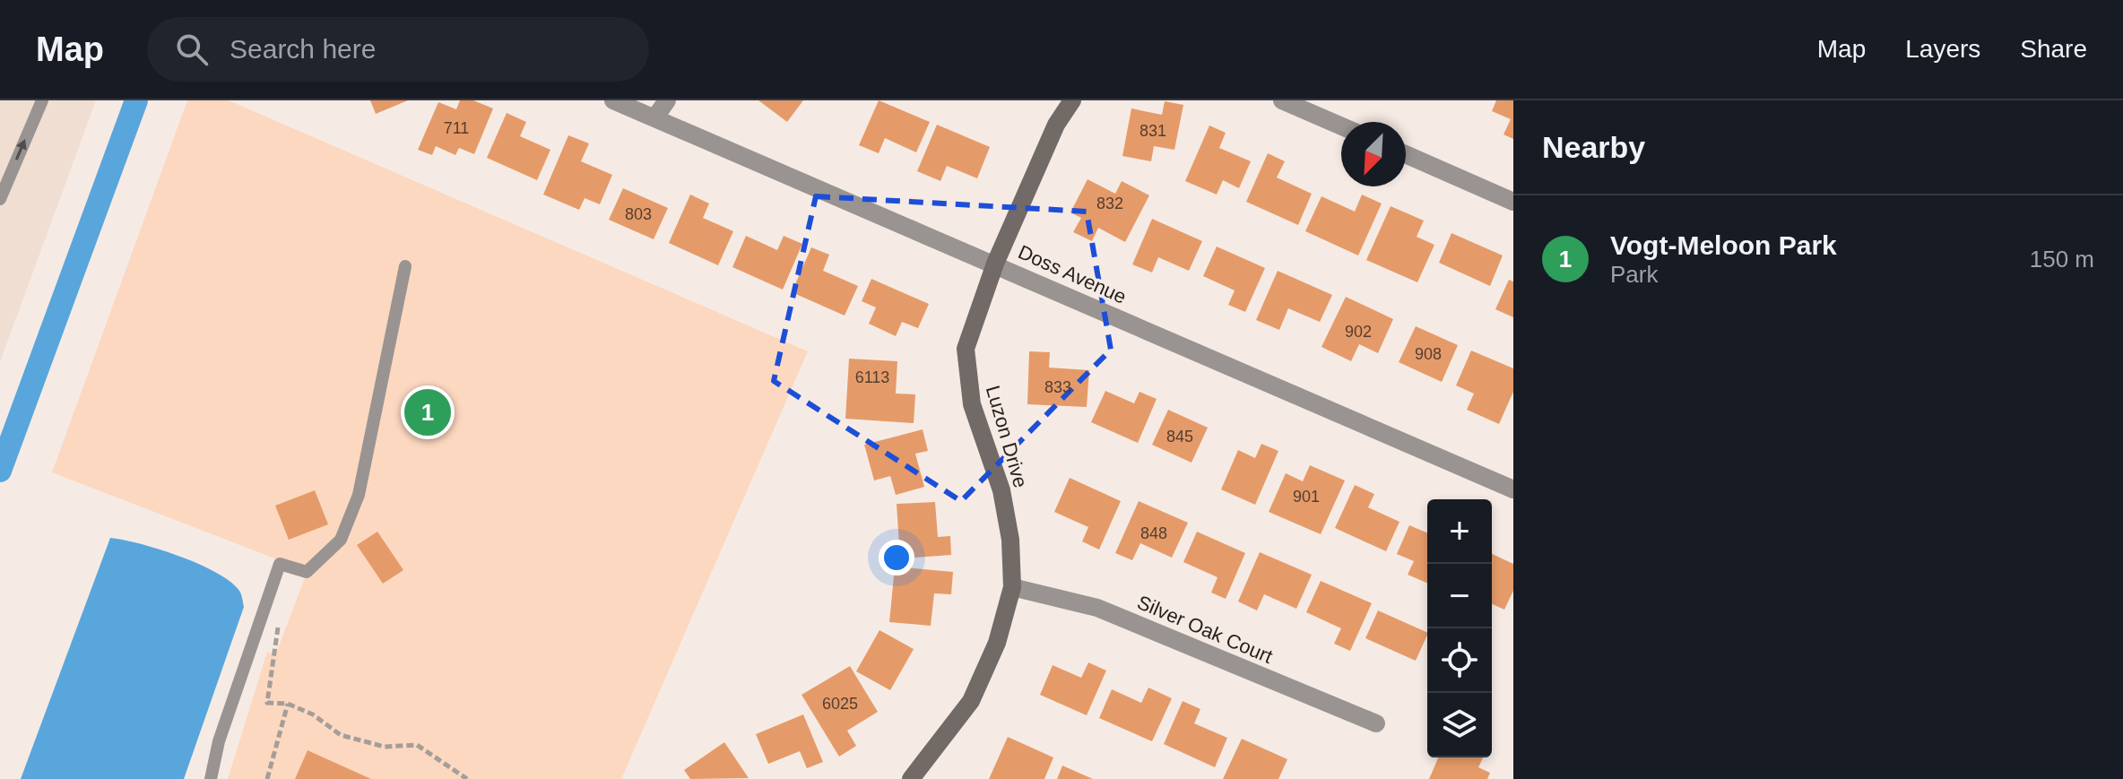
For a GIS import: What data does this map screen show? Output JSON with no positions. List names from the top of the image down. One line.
{"streets":{"street":["Doss Avenue","Luzon Drive","Silver Oak Court"]},"crossings":[["Doss Avenue","Luzon Drive"],["Luzon Drive","Silver Oak Court"]],"house_numbers":["711","831","832","803","902","908","6113","833","845","901","848","6025"],"north":"bottom left","page":{"header":"Map","search":"Search here","nav":["Map","Layers","Share"],"heading":"Nearby","list":[{"mark":"1","name":"Vogt-Meloon Park","note":"Park","value":"150 m"}],"pins":"1","map_buttons":["+","−"]}}
